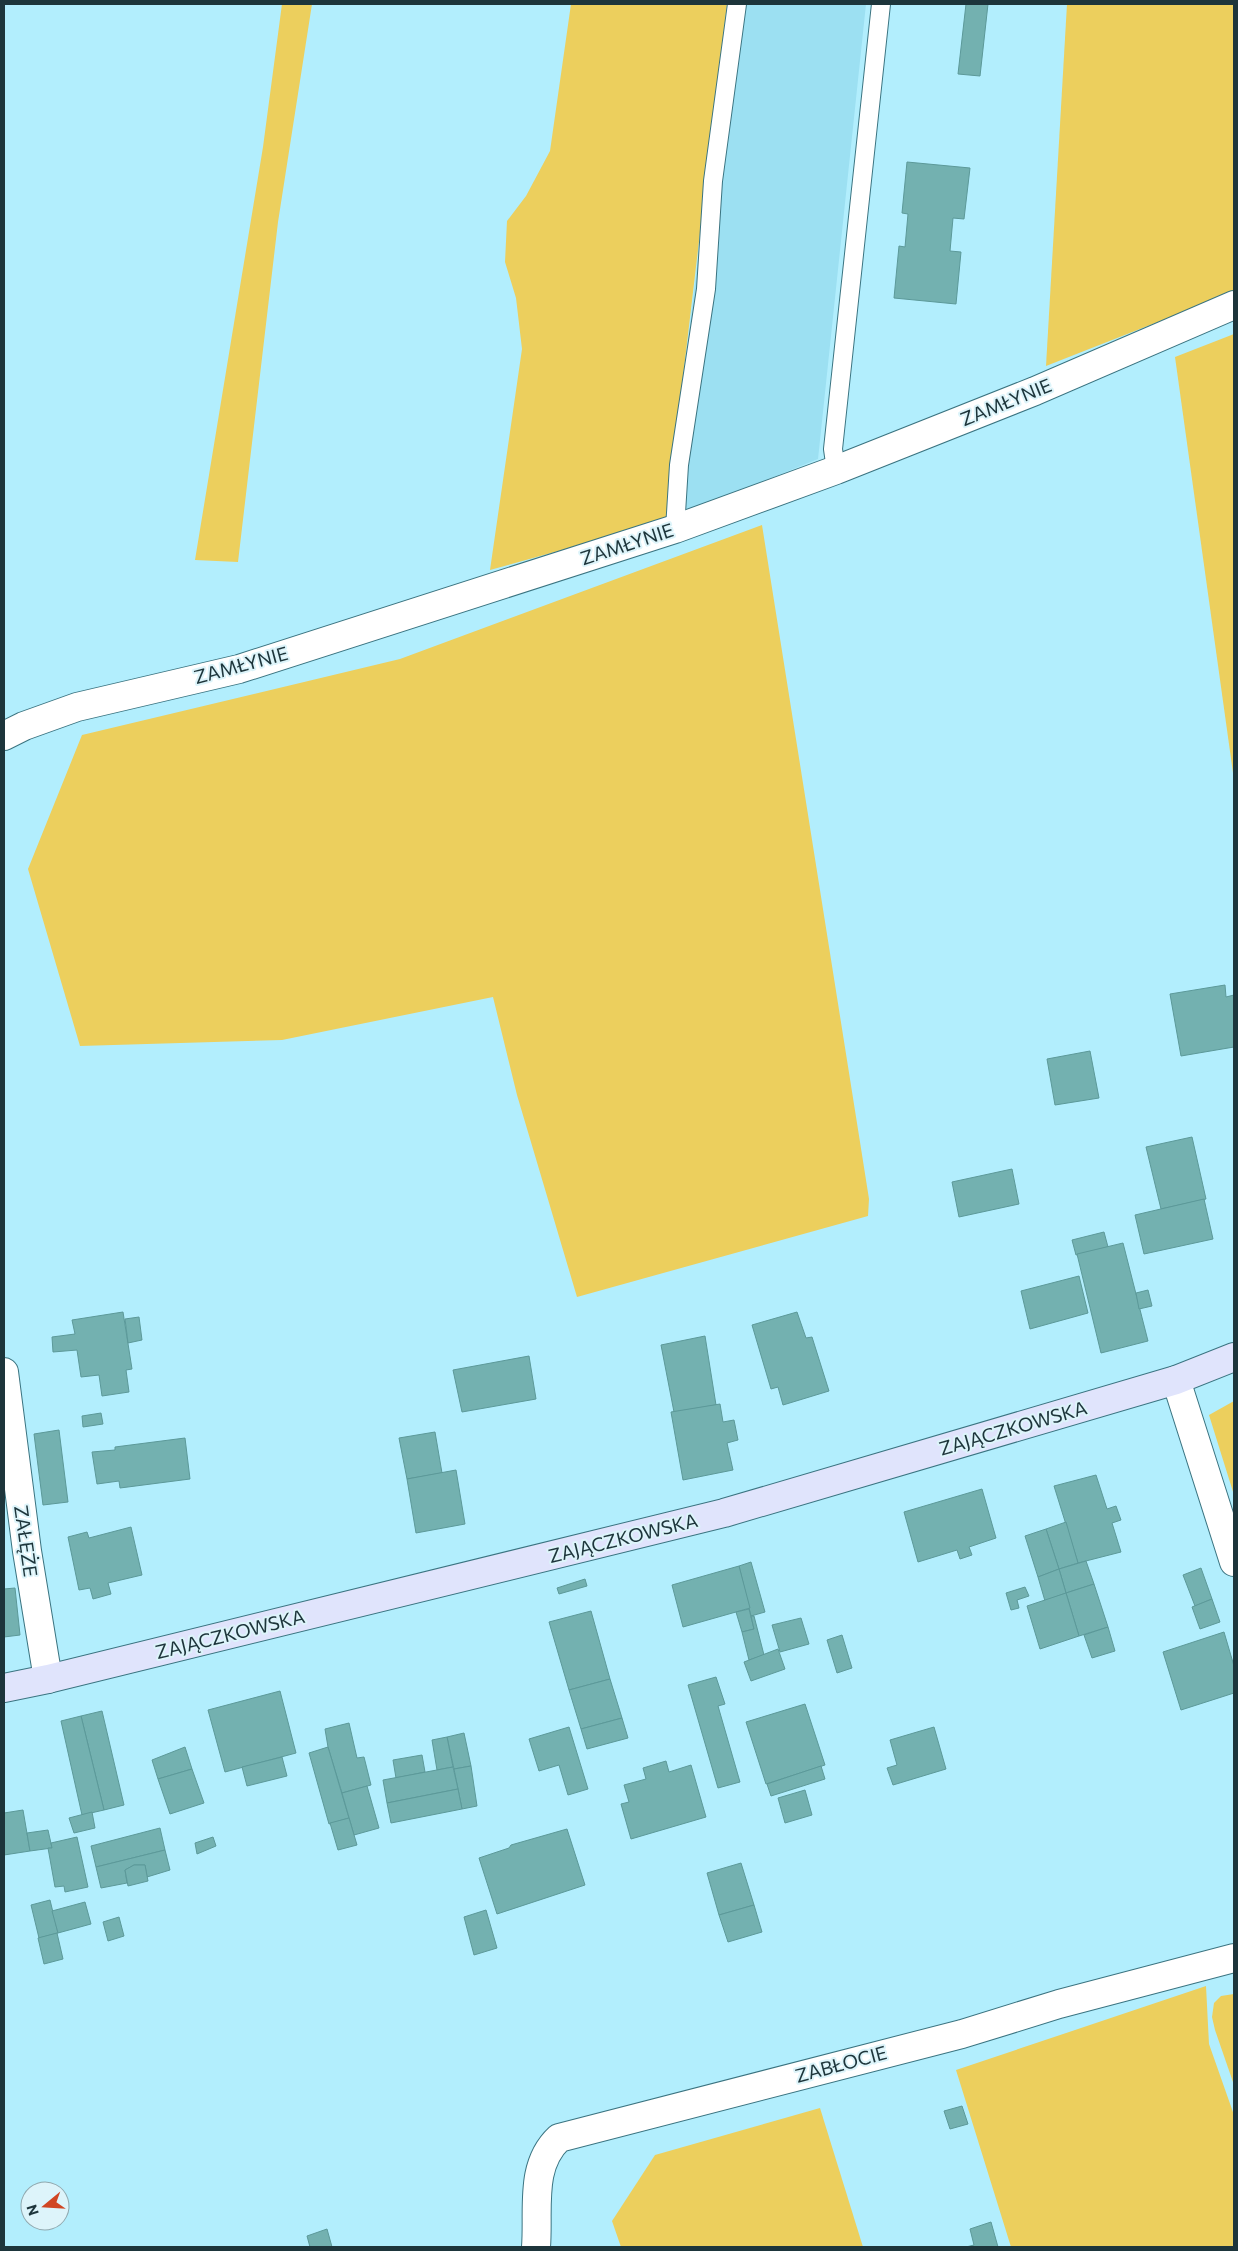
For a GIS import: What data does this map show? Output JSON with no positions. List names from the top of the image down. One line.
{"streets":{"main road":["ZAJĄCZKOWSKA"],"street":["ZAMŁYNIE","ZAŁĘŻE","ZABŁOCIE"]},"crossings":[["ZAJĄCZKOWSKA","ZAŁĘŻE"]],"north":"left"}
